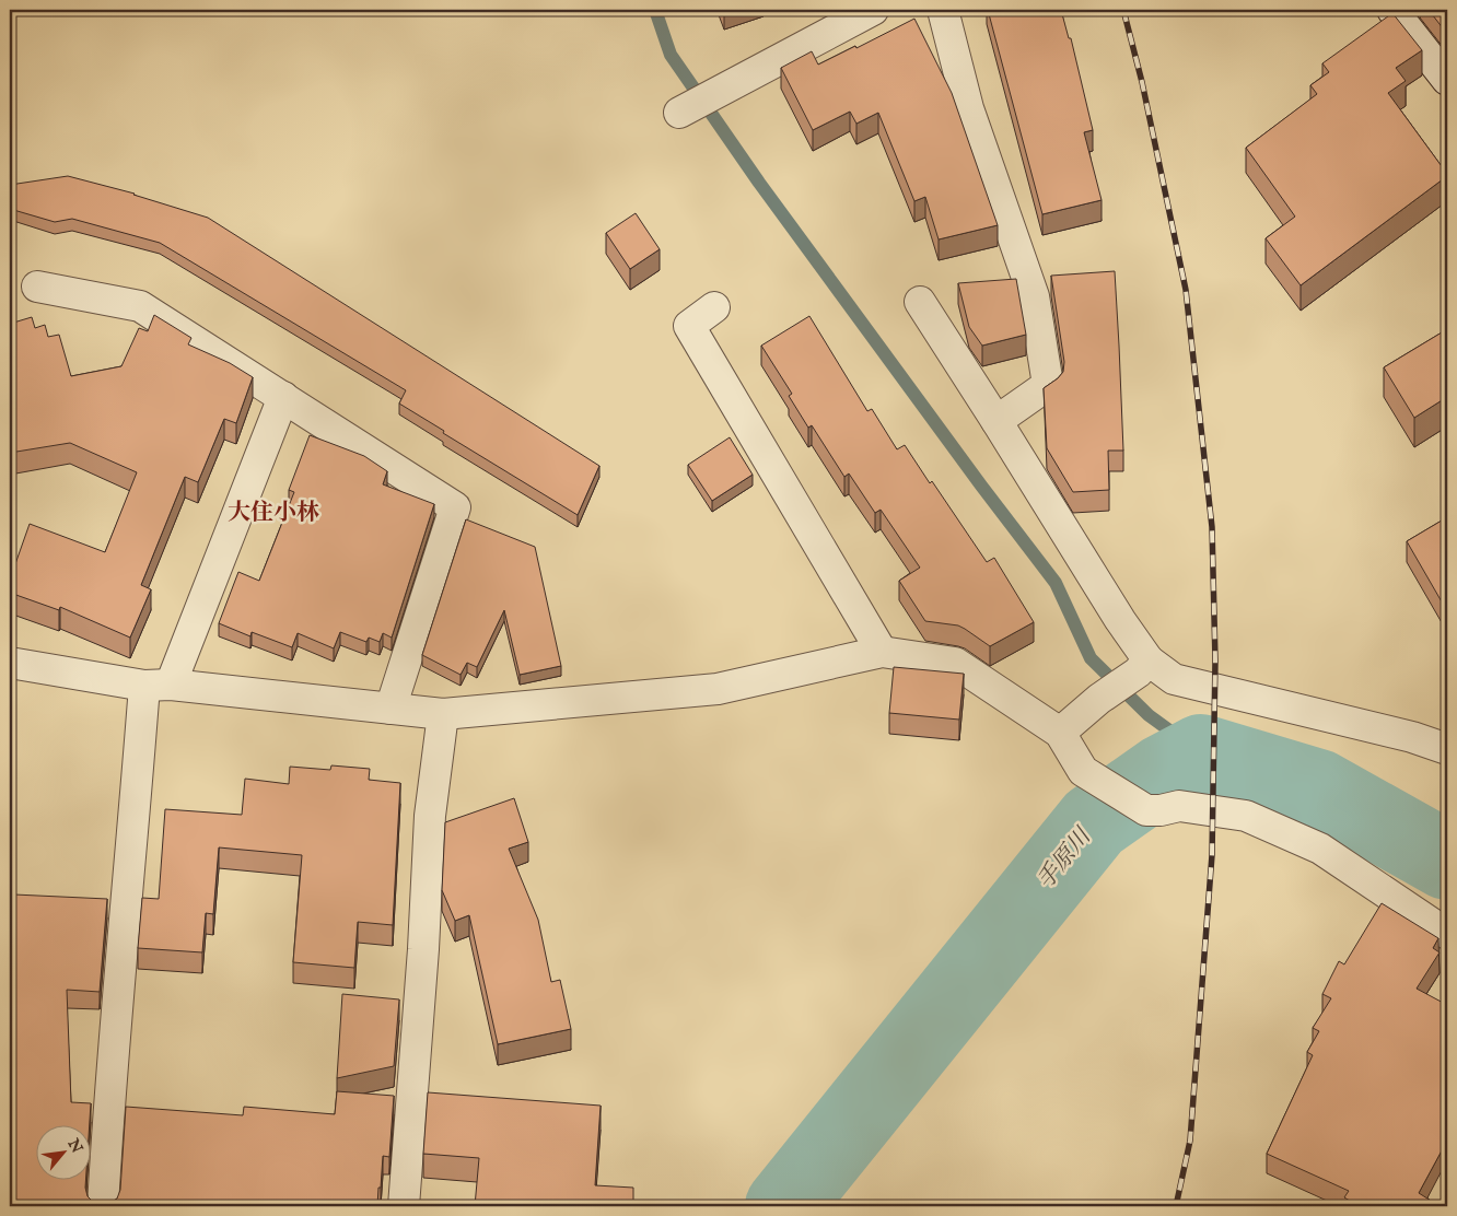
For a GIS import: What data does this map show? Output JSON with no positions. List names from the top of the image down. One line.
{"districts":["大住小林"],"water":["手原川"],"north":"top right"}
